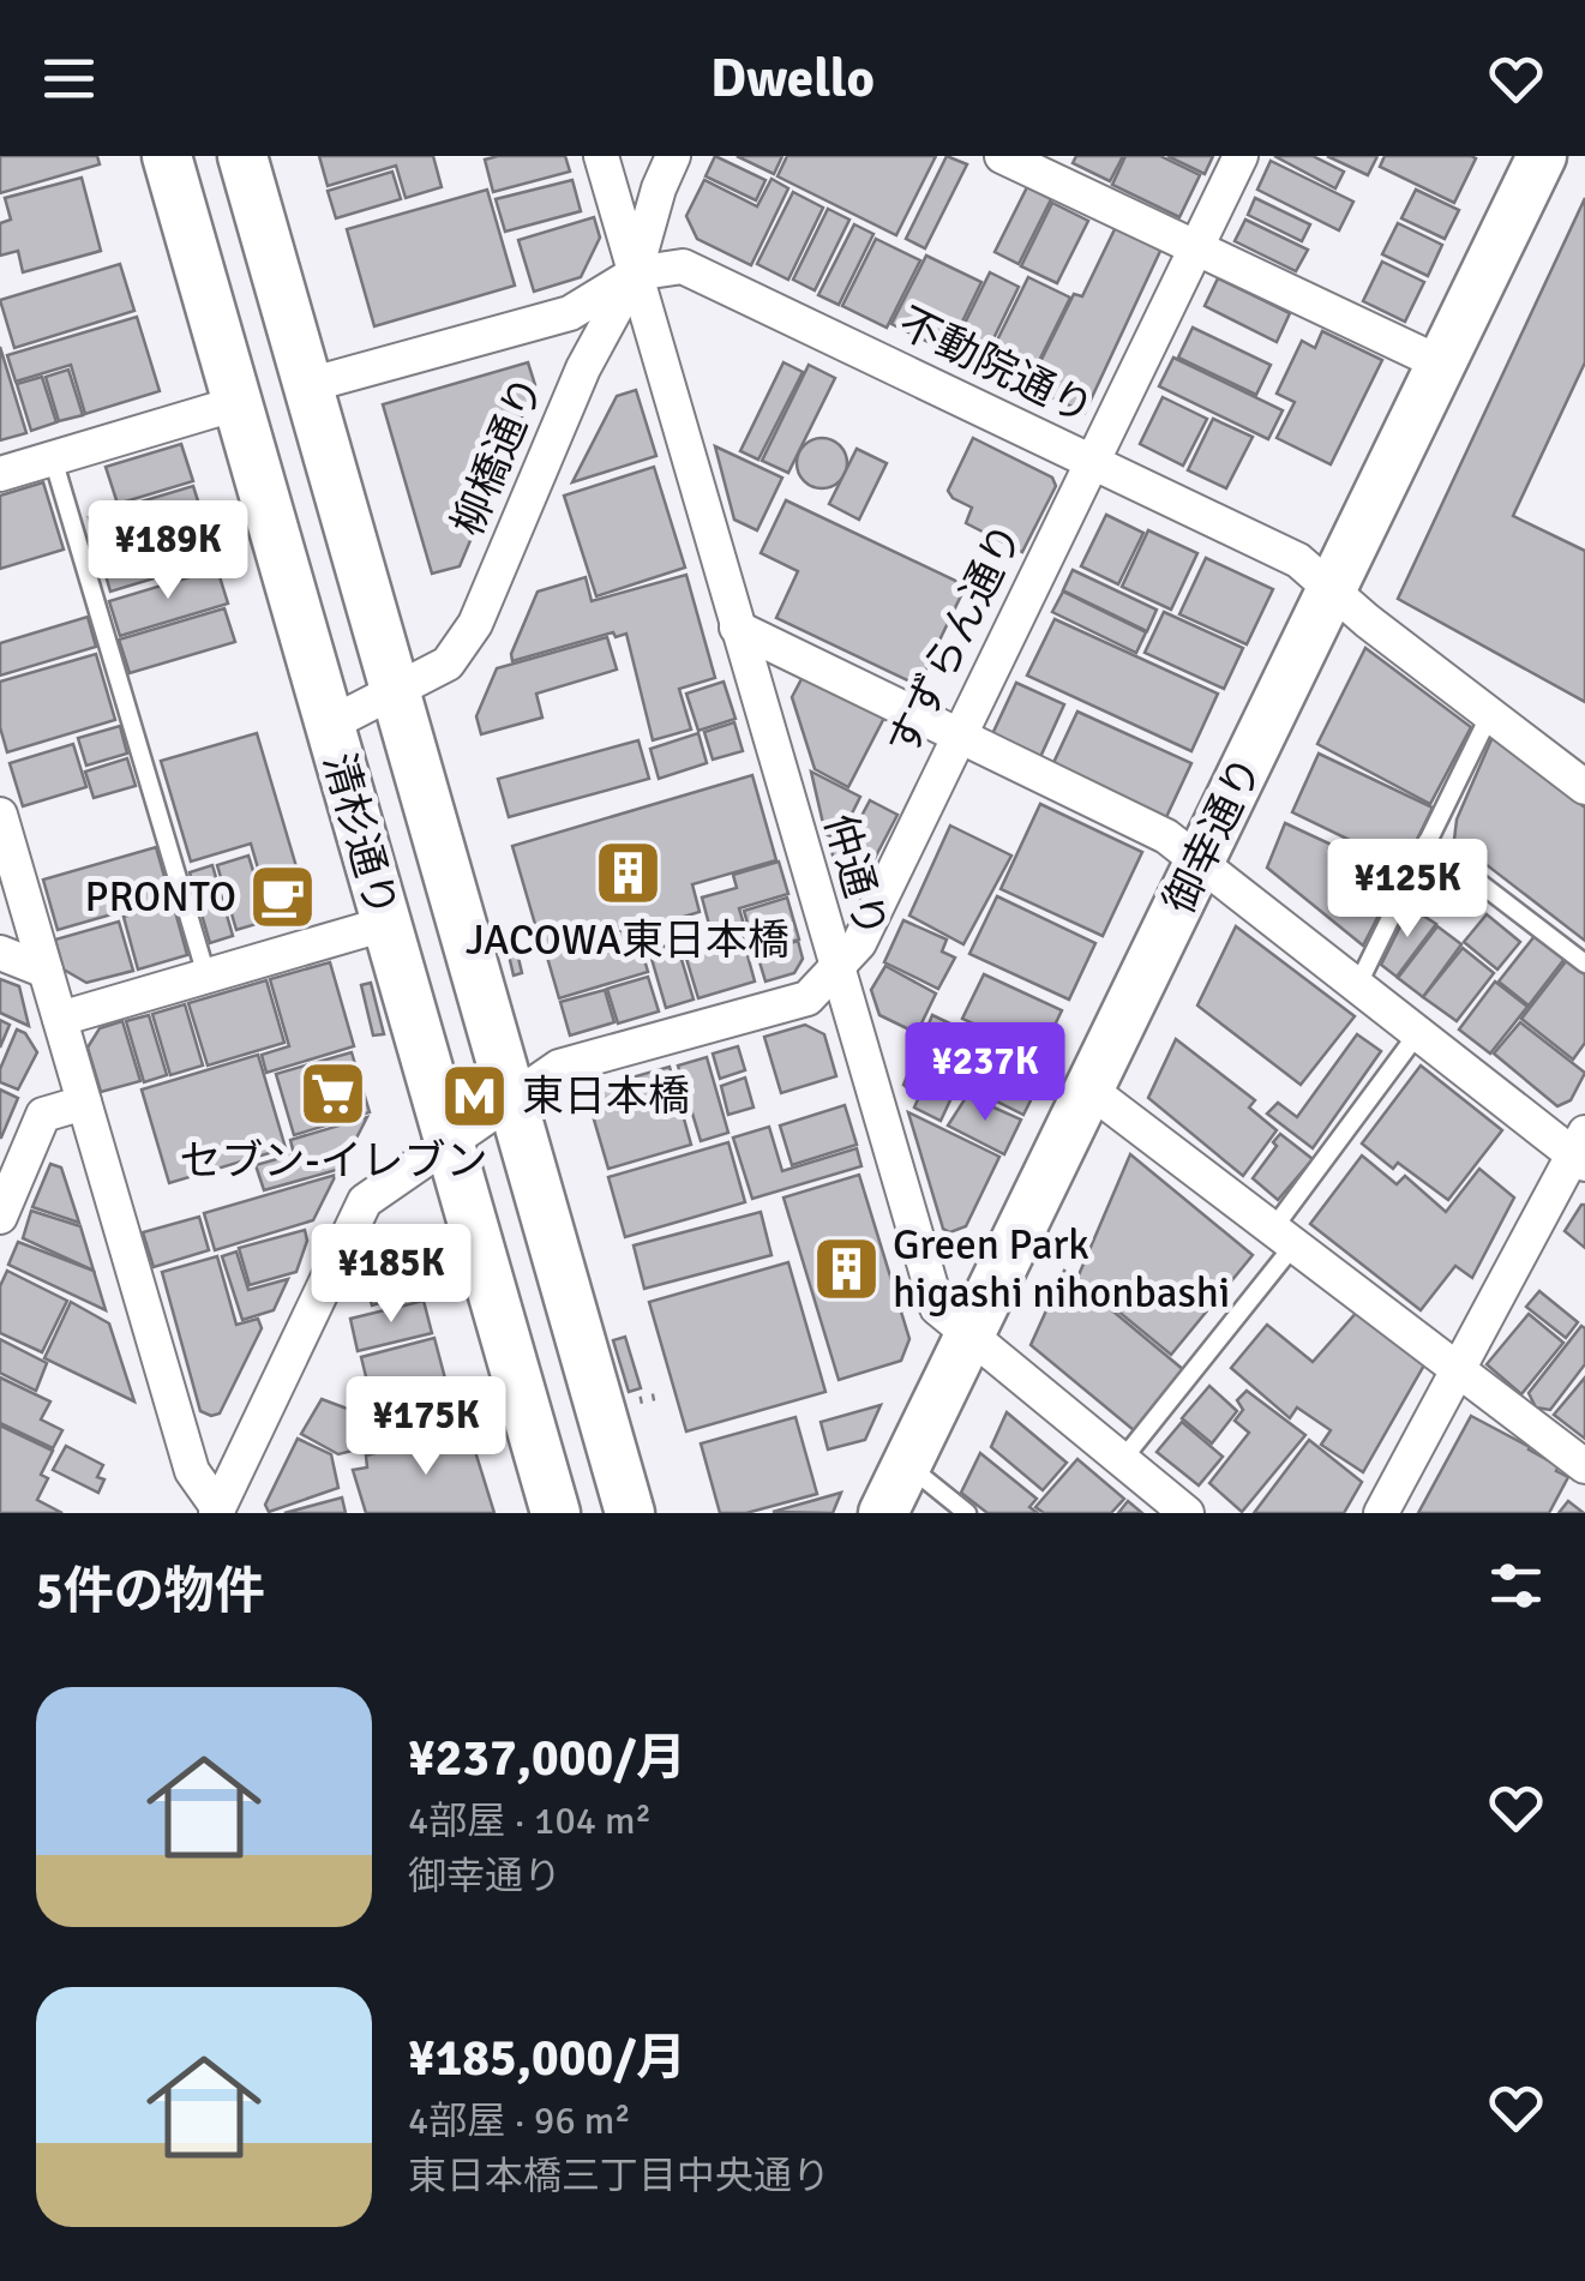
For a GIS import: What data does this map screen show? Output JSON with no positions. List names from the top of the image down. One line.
{"streets":{"street":["不動院通り","柳橋通り","すずらん通り","清杉通り","御幸通り","仲通り"]},"crossings":[["不動院通り","柳橋通り"],["不動院通り","すずらん通り"],["不動院通り","清杉通り"],["不動院通り","御幸通り"],["不動院通り","仲通り"],["柳橋通り","清杉通り"],["柳橋通り","仲通り"],["すずらん通り","清杉通り"],["すずらん通り","仲通り"],["御幸通り","仲通り"]],"places":{"building":["JACOWA東日本橋","Green Park higashi nihonbashi"],"cafe":["PRONTO"],"supermarket":["セブン-イレブン"],"metro station":["東日本橋"]},"page":{"header":"Dwello","price":["¥189K","¥125K","¥237K","¥185K","¥175K"],"heading":"5件の物件","list":[{"name":"¥237,000/月","note":"4部屋 · 104 m² · 御幸通り"},{"name":"¥185,000/月","note":"4部屋 · 96 m² · 東日本橋三丁目中央通り"}]}}
